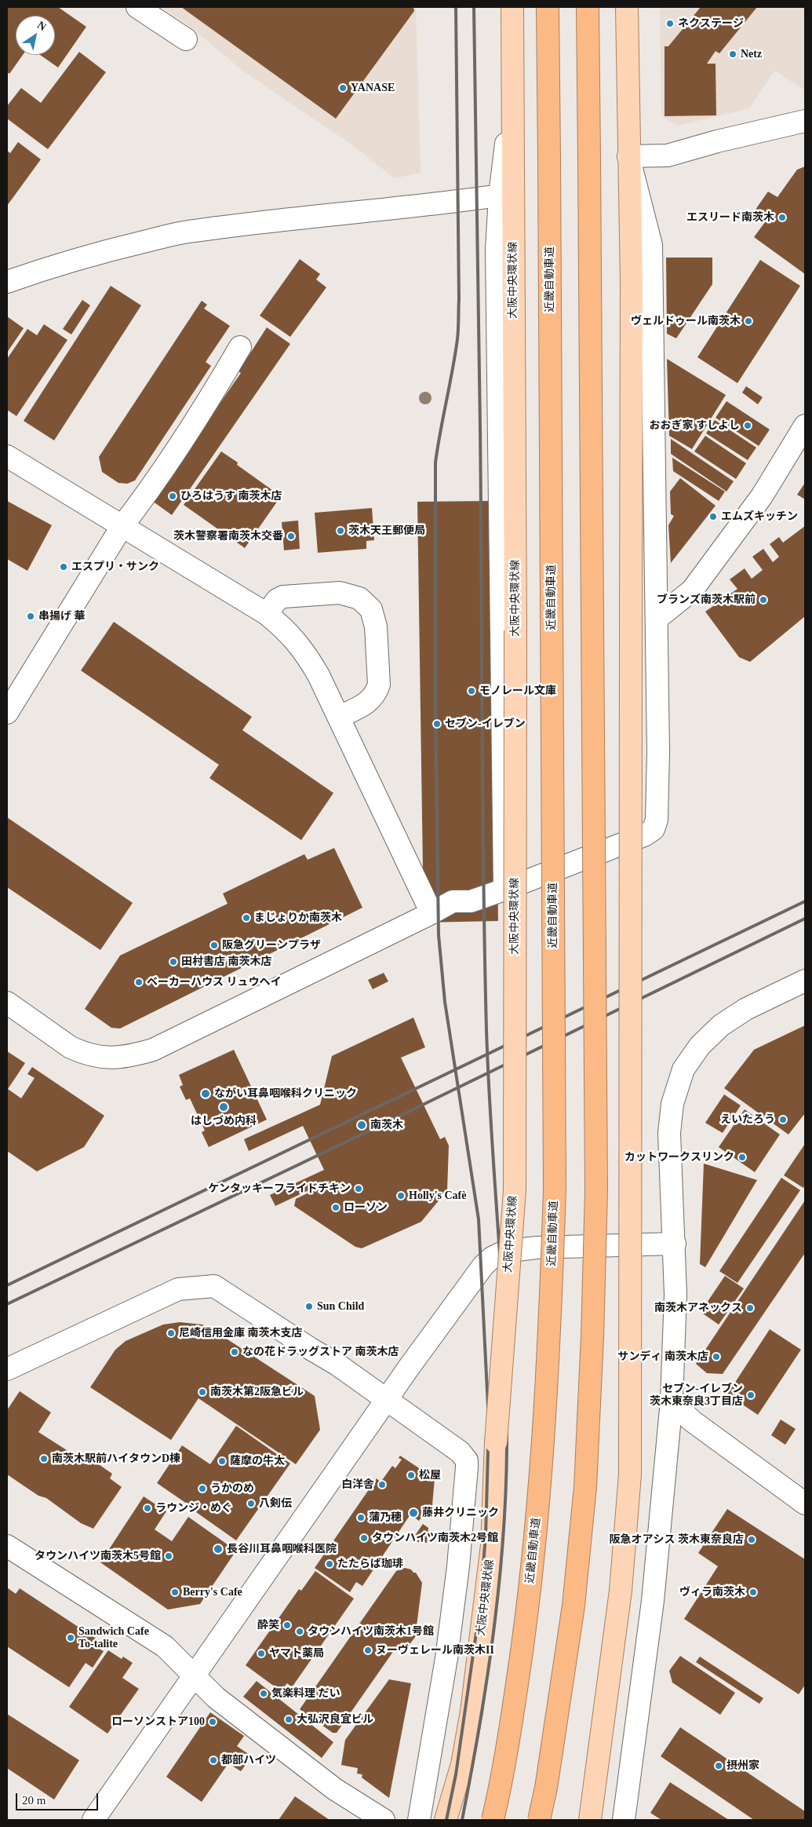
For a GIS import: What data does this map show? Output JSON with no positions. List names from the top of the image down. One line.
{"streets":{"highway":["近畿自動車道"],"main road":["大阪中央環状線"]},"places":["ネクステージ","Netz","YANASE","エスリード南茨木","ヴェルドゥール南茨木","おおぎ家 すしよし","ひろはうす 南茨木店","エムズキッチン","茨木天王郵便局","茨木警察署南茨木交番","エスプリ・サンク","ブランズ南茨木駅前","串揚げ 華","モノレール文庫","セブン-イレブン","まじょりか南茨木","阪急グリーンプラザ","田村書店 南茨木店","ベーカーハウス リュウヘイ","ながい耳鼻咽喉科クリニック","はしづめ内科","えいたろう","南茨木","カットワークスリンク","ケンタッキーフライドチキン","Holly's Cafè","ローソン","Sun Child","南茨木アネックス","尼崎信用金庫 南茨木支店","なの花ドラッグストア 南茨木店","サンディ 南茨木店","南茨木第2阪急ビル","セブン-イレブン 茨木東奈良3丁目店","南茨木駅前ハイタウンD棟","薩摩の牛太","松屋","白洋舎","うかのめ","八剣伝","ラウンジ・めぐ","藤井クリニック","蒲乃穂","タウンハイツ南茨木2号館","阪急オアシス 茨木東奈良店","長谷川耳鼻咽喉科医院","タウンハイツ南茨木5号館","たたらば珈琲","Berry's Cafe","ヴィラ南茨木","酔笑","タウンハイツ南茨木1号館","Sandwich Cafe To-talite","ヌーヴェレール南茨木II","ヤマト薬局","気楽料理 だい","大弘沢良宜ビル","ローソンストア100","都部ハイツ","摂州家"],"scale_bar":"20 m","north":"top right"}
